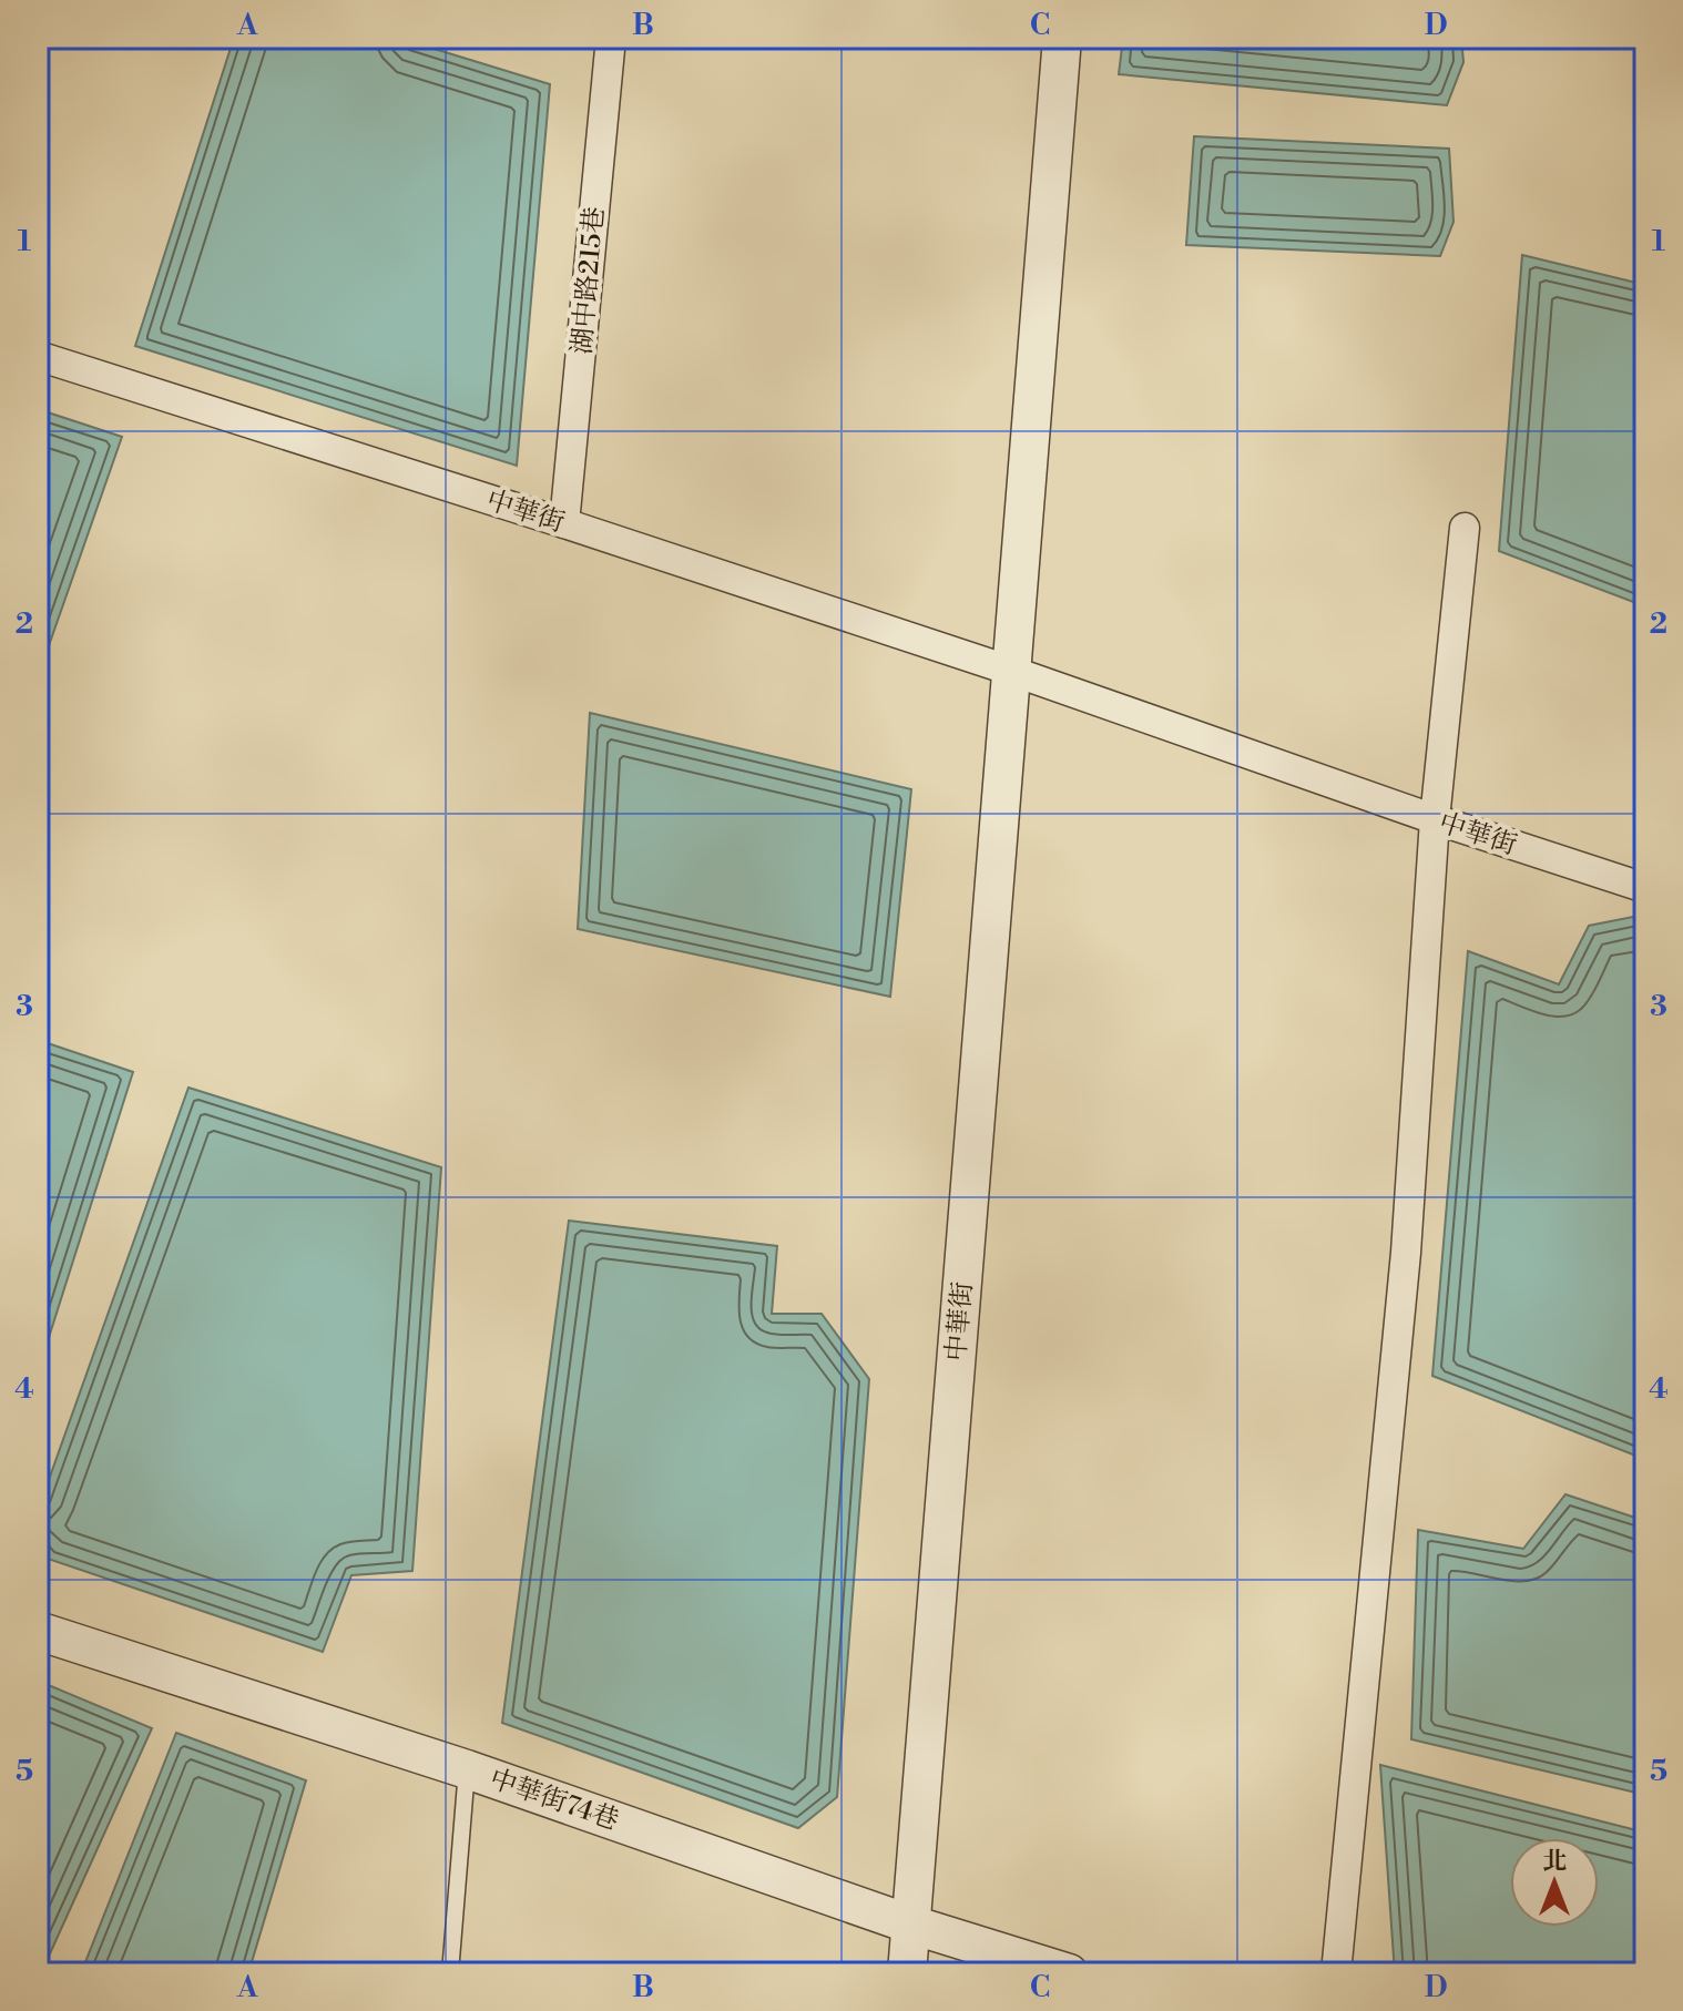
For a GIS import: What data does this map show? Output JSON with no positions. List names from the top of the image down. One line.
{"streets":{"street":["湖中路215巷","中華街","中華街74巷"]},"crossings":[["湖中路215巷","中華街"],["中華街","中華街74巷"]],"north":"top","grid":{"columns":["A","B","C","D"],"rows":["1","2","3","4","5"]}}
